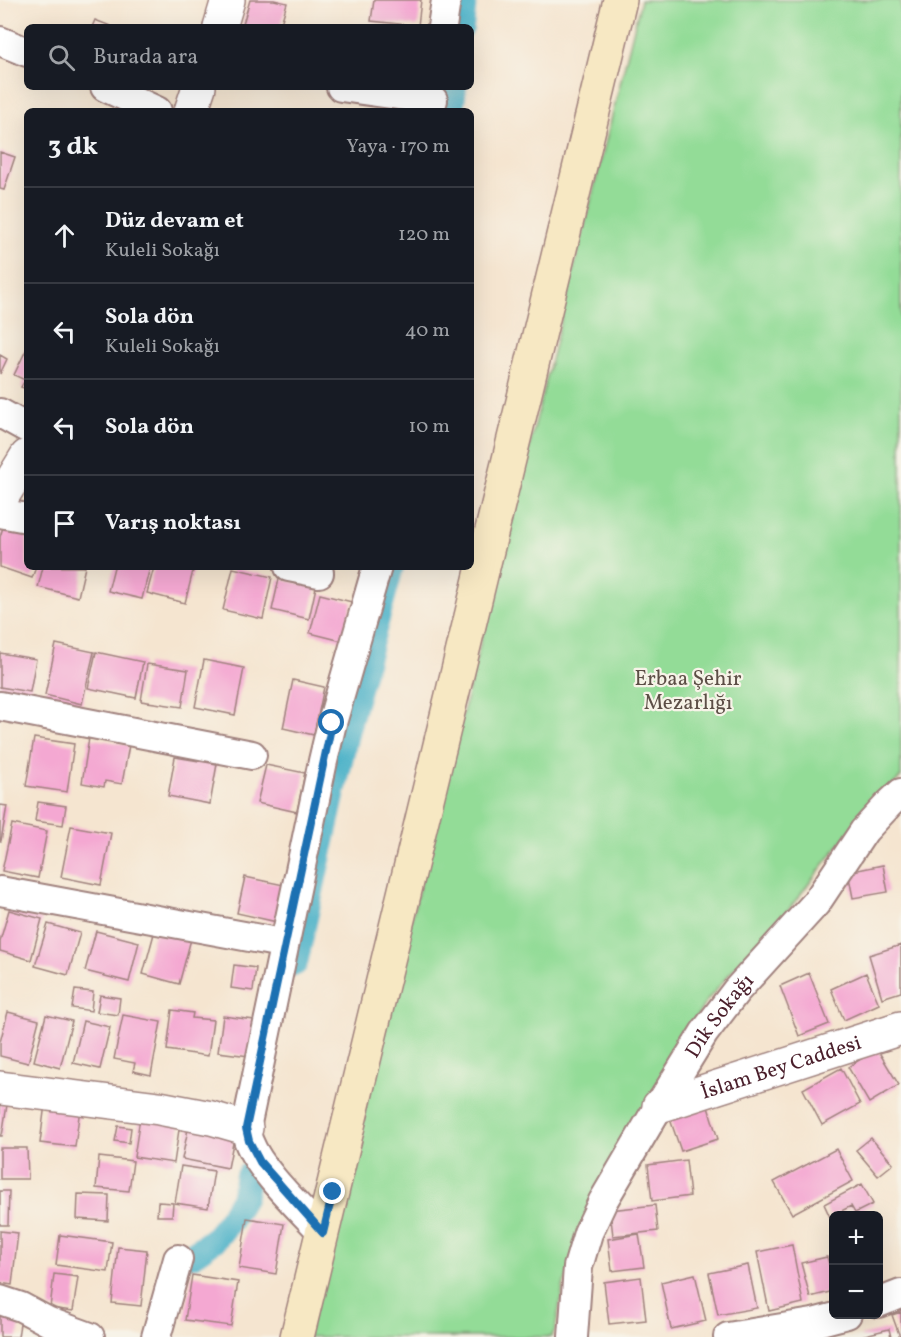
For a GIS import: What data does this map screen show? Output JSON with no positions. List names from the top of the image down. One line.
{"streets":{"street":["Dik Sokağı","İslam Bey Caddesi"]},"crossings":[["Dik Sokağı","İslam Bey Caddesi"]],"parks":["Erbaa Şehir Mezarlığı"],"page":{"search":"Burada ara","heading":["3 dk","Yaya · 170 m"],"list":[["Düz devam et","Kuleli Sokağı","120 m"],["Sola dön","Kuleli Sokağı","40 m"],["Sola dön","10 m"],"Varış noktası"],"map_buttons":["+","−"]}}
